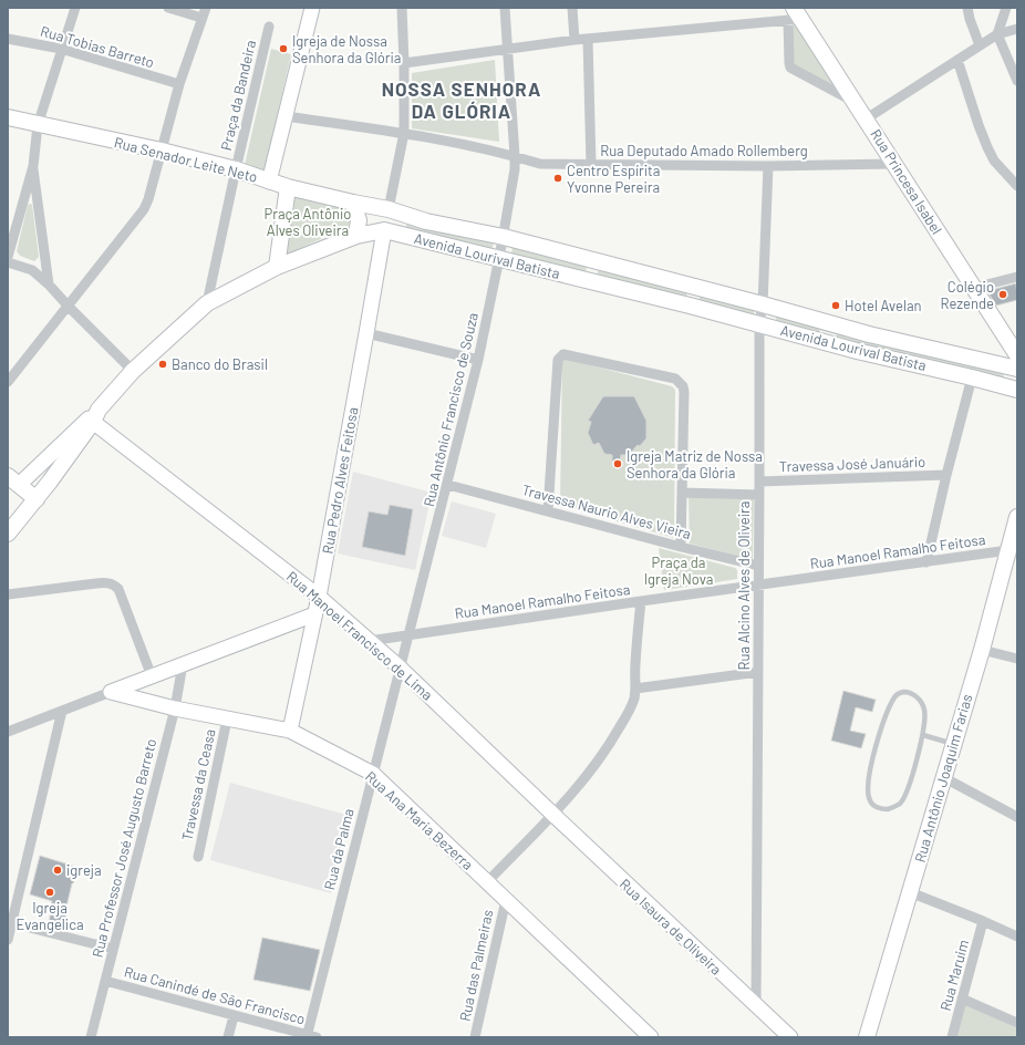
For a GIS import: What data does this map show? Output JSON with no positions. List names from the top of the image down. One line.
{"streets":{"main road":["Rua Senador Leite Neto","Rua Princesa Isabel","Avenida Lourival Batista","Rua Antônio Joaquim Farias"],"street":["Rua Tobias Barreto","Praça da Bandeira","Rua Deputado Amado Rollemberg","Rua Antônio Francisco de Souza","Travessa José Januário","Rua Pedro Alves Feitosa","Travessa Naurio Alves Vieira","Rua Manoel Ramalho Feitosa","Rua Alcino Alves de Oliveira","Rua Manoel Francisco de Lima","Travessa da Ceasa","Rua Ana Maria Bezerra","Rua Professor José Augusto Barreto","Rua da Palma","Rua Isaura de Oliveira","Rua das Palmeiras","Rua Maruim","Rua Canindé de São Francisco"]},"crossings":[["Praça da Bandeira","Rua Senador Leite Neto"],["Rua Deputado Amado Rollemberg","Rua Princesa Isabel"],["Rua Deputado Amado Rollemberg","Rua Antônio Francisco de Souza"],["Rua Deputado Amado Rollemberg","Rua Alcino Alves de Oliveira"],["Rua Senador Leite Neto","Avenida Lourival Batista"],["Avenida Lourival Batista","Rua Antônio Francisco de Souza"],["Avenida Lourival Batista","Rua Pedro Alves Feitosa"],["Avenida Lourival Batista","Rua Alcino Alves de Oliveira"],["Rua Antônio Francisco de Souza","Travessa Naurio Alves Vieira"],["Rua Antônio Francisco de Souza","Rua Manoel Ramalho Feitosa"],["Rua Antônio Francisco de Souza","Rua Manoel Francisco de Lima"],["Rua Antônio Francisco de Souza","Rua da Palma"],["Travessa José Januário","Rua Alcino Alves de Oliveira"],["Rua Pedro Alves Feitosa","Rua Manoel Francisco de Lima"],["Rua Pedro Alves Feitosa","Rua Ana Maria Bezerra"],["Travessa Naurio Alves Vieira","Rua Alcino Alves de Oliveira"],["Rua Manoel Ramalho Feitosa","Rua Alcino Alves de Oliveira"],["Rua Manoel Ramalho Feitosa","Rua Manoel Francisco de Lima"],["Rua Manoel Ramalho Feitosa","Rua Antônio Joaquim Farias"],["Rua Alcino Alves de Oliveira","Rua Isaura de Oliveira"],["Rua Manoel Francisco de Lima","Rua da Palma"],["Rua Manoel Francisco de Lima","Rua Isaura de Oliveira"],["Travessa da Ceasa","Rua Ana Maria Bezerra"],["Rua Ana Maria Bezerra","Rua Professor José Augusto Barreto"],["Rua Ana Maria Bezerra","Rua da Palma"],["Rua Ana Maria Bezerra","Rua das Palmeiras"],["Rua Professor José Augusto Barreto","Rua Canindé de São Francisco"],["Rua da Palma","Rua Canindé de São Francisco"]],"districts":["NOSSA SENHORA DA GLÓRIA"],"parks":["Praça Antônio Alves Oliveira","Praça da Igreja Nova"],"places":["Igreja de Nossa Senhora da Glória","Centro Espírita Yvonne Pereira","Colégio Rezende","Hotel Avelan","Banco do Brasil","Igreja Matriz de Nossa Senhora da Glória","igreja","Igreja Evangelica"]}
